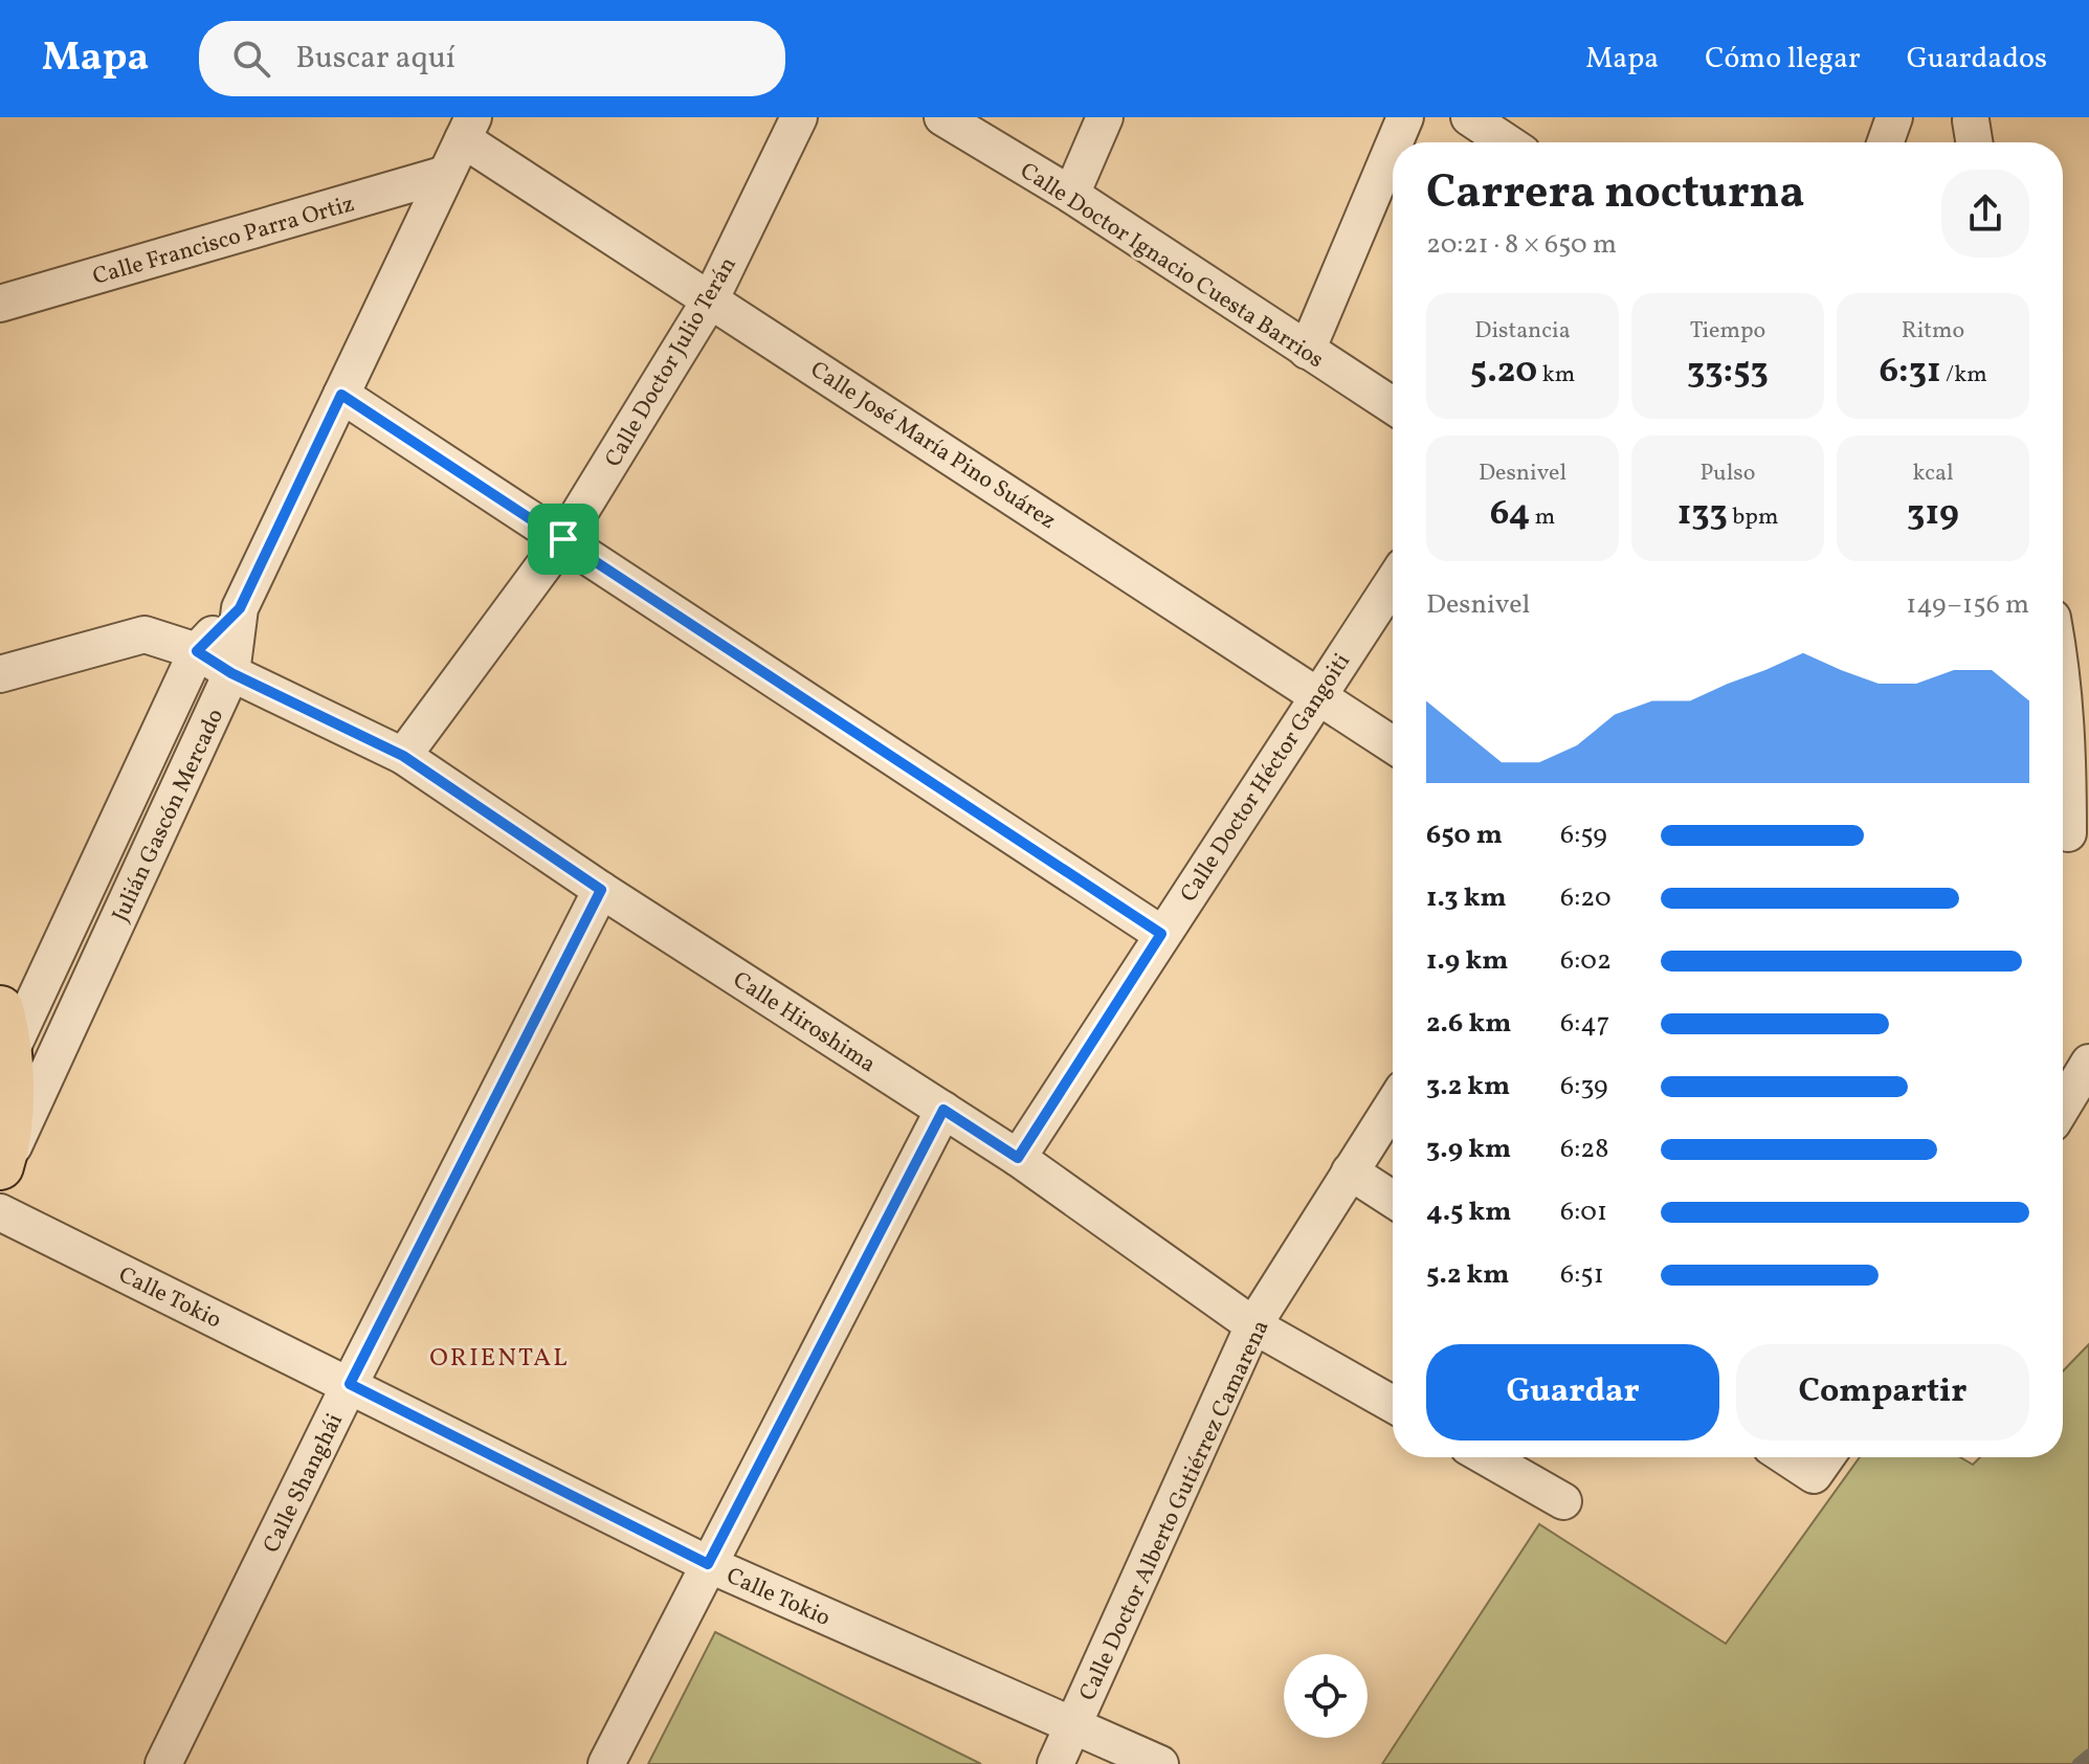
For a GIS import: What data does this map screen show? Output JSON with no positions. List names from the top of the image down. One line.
{"streets":{"street":["Calle Francisco Parra Ortiz","Calle Doctor Ignacio Cuesta Barrios","Calle Doctor Julio Terán","Calle José María Pino Suárez","Calle Doctor Héctor Gangoiti","Julián Gascón Mercado","Calle Hiroshima","Calle Tokio","Calle Shanghái","Calle Doctor Alberto Gutiérrez Camarena"]},"crossings":[["Calle Doctor Julio Terán","Calle José María Pino Suárez"],["Calle Doctor Julio Terán","Calle Hiroshima"],["Calle José María Pino Suárez","Calle Doctor Héctor Gangoiti"],["Calle Doctor Héctor Gangoiti","Calle Hiroshima"],["Julián Gascón Mercado","Calle Hiroshima"],["Calle Hiroshima","Calle Shanghái"],["Calle Hiroshima","Calle Doctor Alberto Gutiérrez Camarena"],["Calle Tokio","Calle Shanghái"],["Calle Tokio","Calle Doctor Alberto Gutiérrez Camarena"]],"districts":["ORIENTAL"],"page":{"header":"Mapa","search":"Buscar aquí","nav":["Mapa","Cómo llegar","Guardados"],"heading":["Carrera nocturna","20:21 · 8 × 650 m"],"stats":[["Distancia","5.20 km"],["Tiempo","33:53"],["Ritmo","6:31 /km"],["Desnivel","64 m"],["Pulso","133 bpm"],["kcal","319"]],"chart":["Desnivel","149–156 m"],"list":[{"name":"650 m","note":"6:59"},{"name":"1.3 km","note":"6:20"},{"name":"1.9 km","note":"6:02"},{"name":"2.6 km","note":"6:47"},{"name":"3.2 km","note":"6:39"},{"name":"3.9 km","note":"6:28"},{"name":"4.5 km","note":"6:01"},{"name":"5.2 km","note":"6:51"}],"buttons":["Guardar","Compartir"]}}
